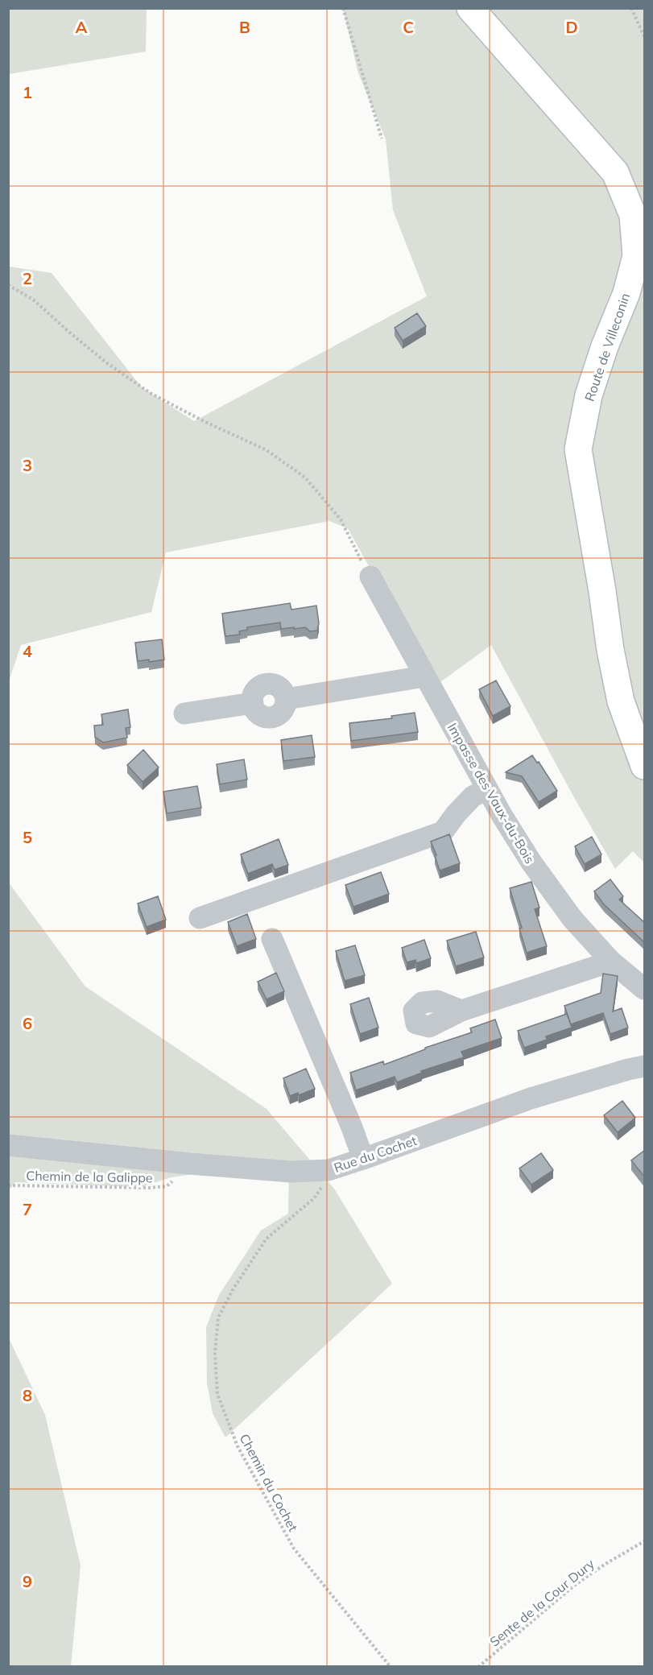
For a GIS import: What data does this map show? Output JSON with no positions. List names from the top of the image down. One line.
{"streets":{"main road":["Route de Villeconin"],"street":["Impasse des Vaux-du-Bois","Rue du Cochet"],"path":["Chemin de la Galippe","Chemin du Cochet","Sente de la Cour Dury"]},"crossings":[["Rue du Cochet","Chemin de la Galippe"],["Rue du Cochet","Chemin du Cochet"]],"grid":{"columns":["A","B","C","D"],"rows":["1","2","3","4","5","6","7","8","9"]}}
